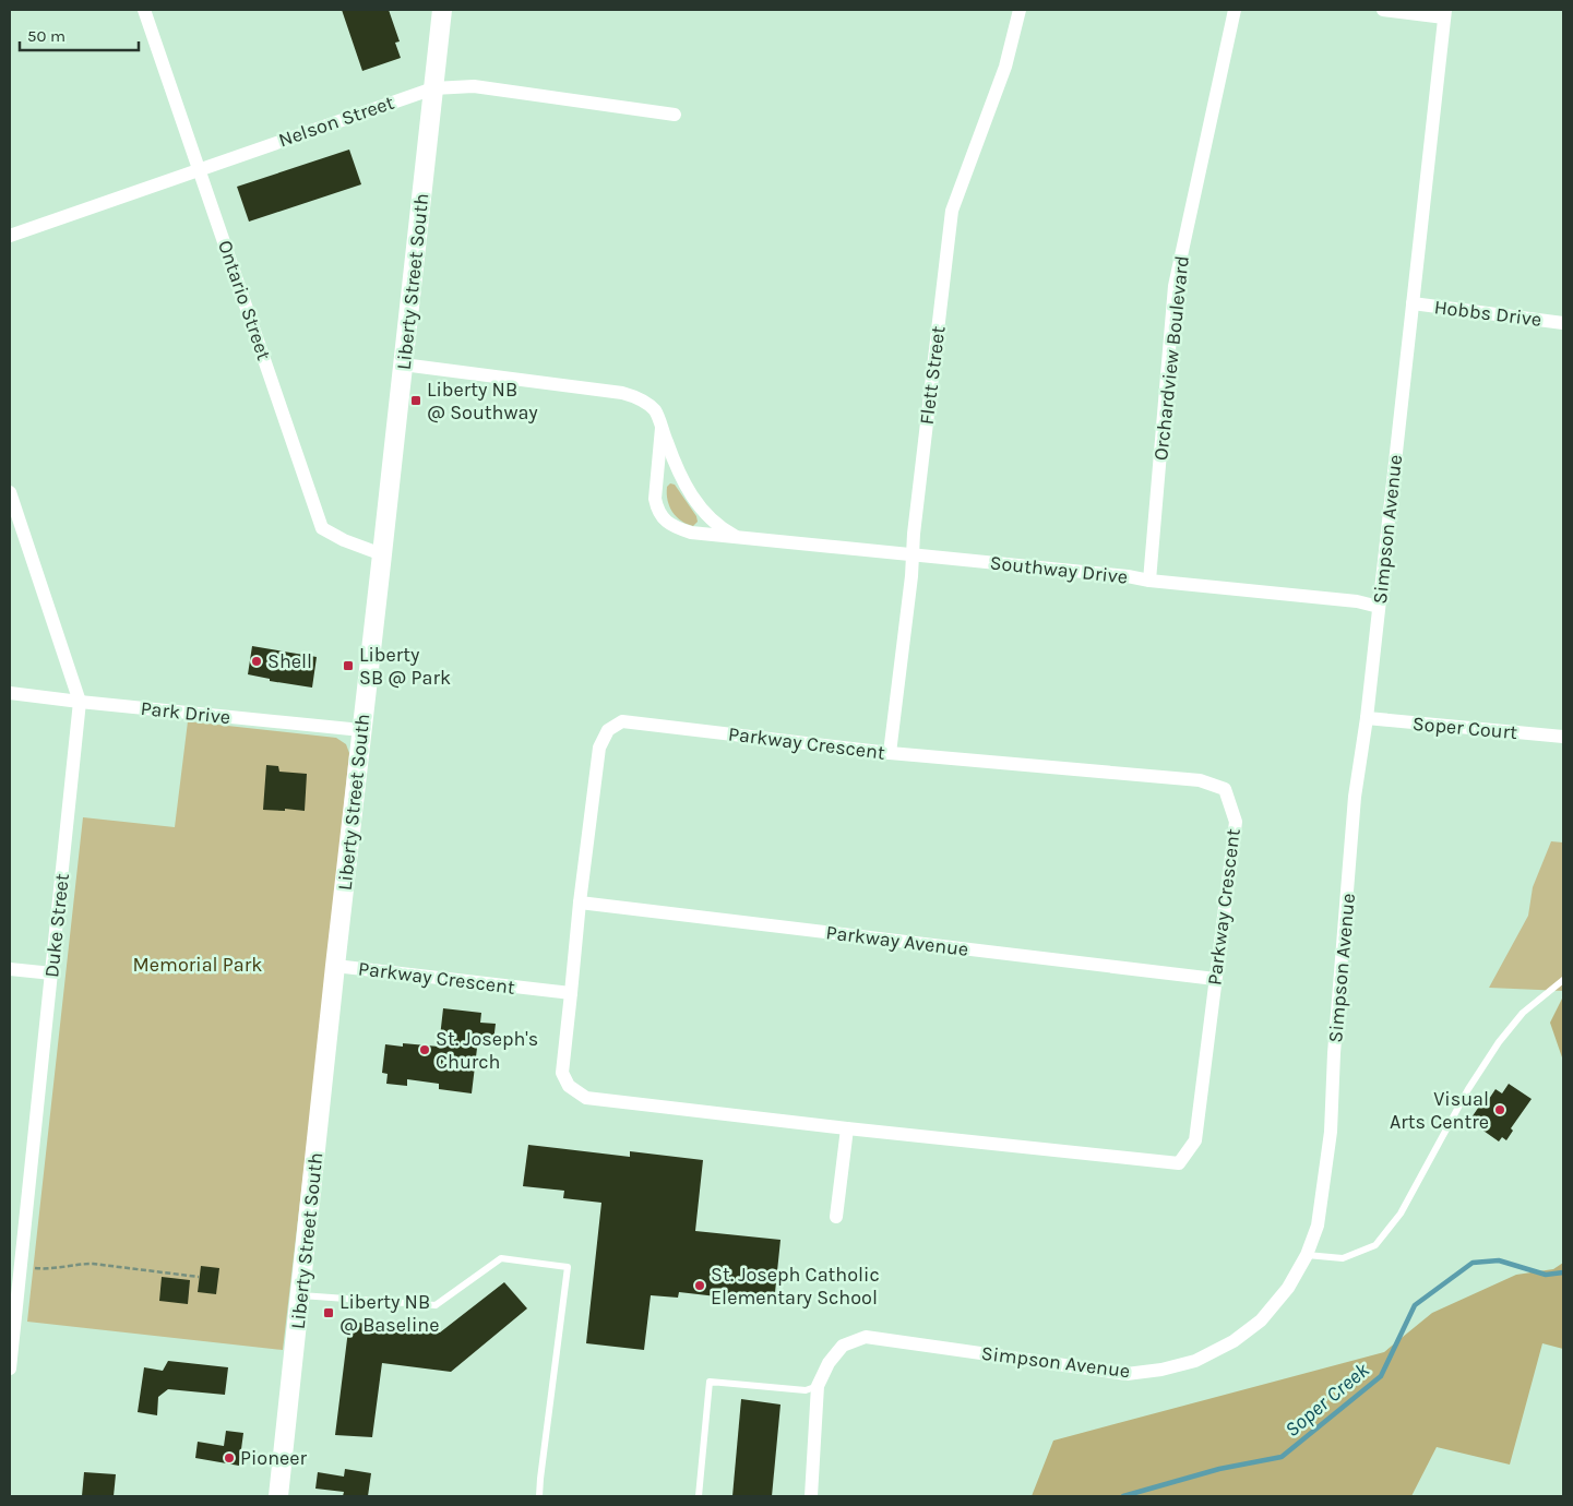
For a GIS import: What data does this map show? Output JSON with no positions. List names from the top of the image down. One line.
{"streets":{"main road":["Liberty Street South"],"street":["Nelson Street","Ontario Street","Hobbs Drive","Orchardview Boulevard","Flett Street","Simpson Avenue","Southway Drive","Park Drive","Soper Court","Parkway Crescent","Duke Street","Parkway Avenue"]},"crossings":[["Nelson Street","Liberty Street South"],["Nelson Street","Ontario Street"],["Liberty Street South","Ontario Street"],["Liberty Street South","Southway Drive"],["Liberty Street South","Park Drive"],["Liberty Street South","Parkway Crescent"],["Hobbs Drive","Simpson Avenue"],["Orchardview Boulevard","Southway Drive"],["Flett Street","Southway Drive"],["Flett Street","Parkway Crescent"],["Simpson Avenue","Southway Drive"],["Simpson Avenue","Soper Court"],["Park Drive","Duke Street"],["Parkway Crescent","Parkway Avenue"]],"water":["Soper Creek"],"parks":["Memorial Park"],"places":{"transit":["Liberty NB @ Southway","Liberty SB @ Park","Liberty NB @ Baseline"],"other":["Shell","St. Joseph's Church","Visual Arts Centre","St. Joseph Catholic Elementary School","Pioneer"]},"scale_bar":"50 m"}
